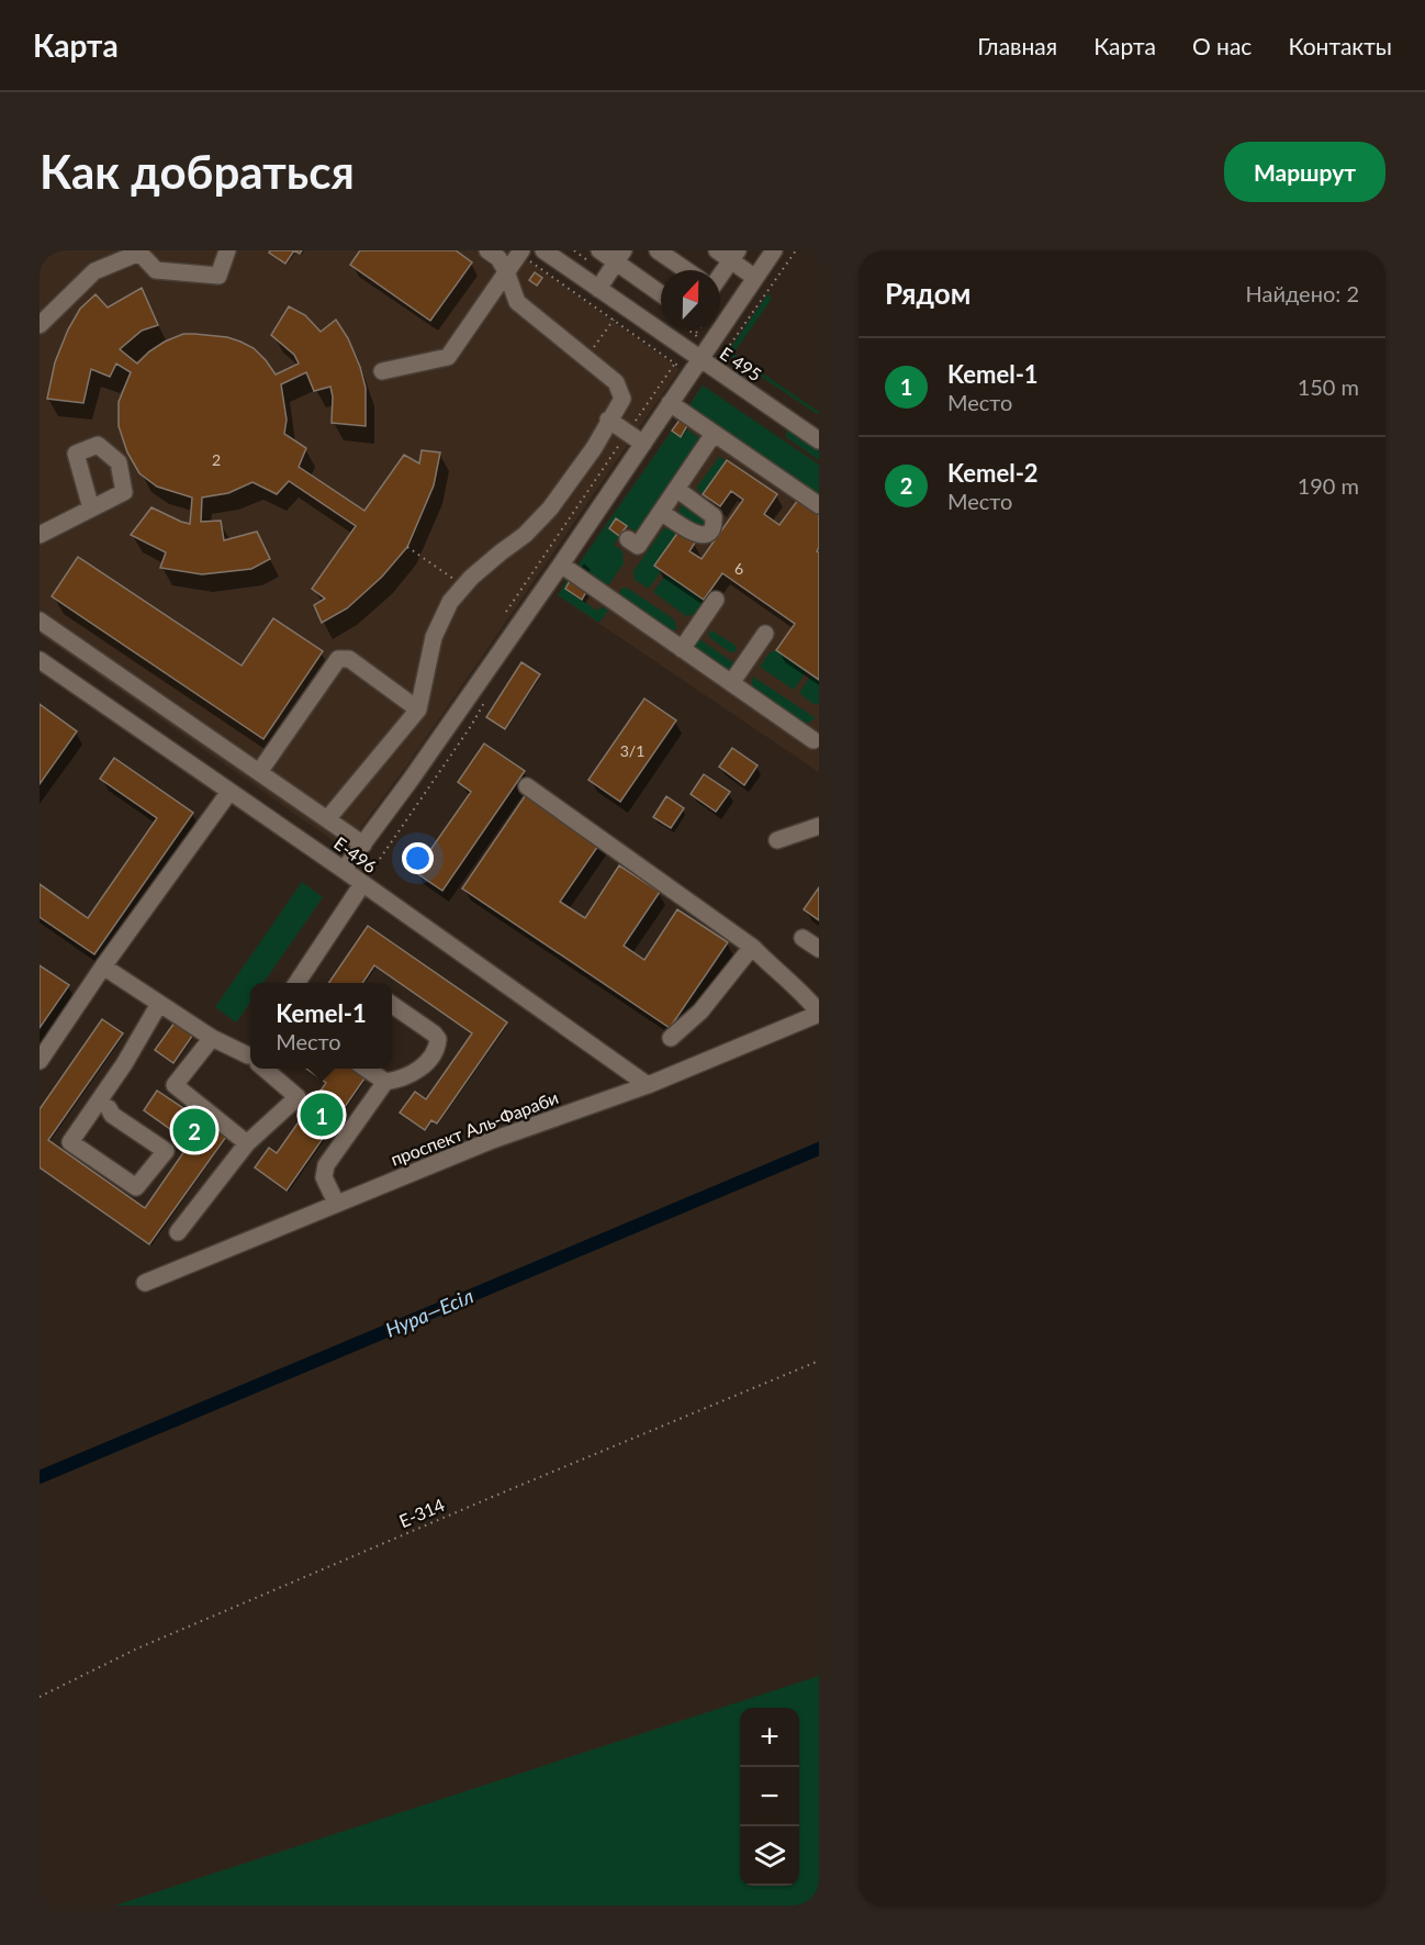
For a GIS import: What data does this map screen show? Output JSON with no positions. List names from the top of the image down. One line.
{"streets":{"street":["E 495","E-496","проспект Аль-Фараби"],"path":["E-314"]},"crossings":[["E-496","проспект Аль-Фараби"]],"water":["Нура—Есіл"],"house_numbers":["2","6","3/1"],"north":"top","page":{"header":"Карта","nav":["Главная","Карта","О нас","Контакты"],"buttons":"Маршрут","title":"Как добраться","heading":["Рядом","Найдено: 2"],"list":[{"mark":"1","name":"Kemel-1","note":"Место","value":"150 m"},{"mark":"2","name":"Kemel-2","note":"Место","value":"190 m"}],"popup":["Kemel-1","Место"],"pins":["1","2"],"map_buttons":["+","−"]}}
